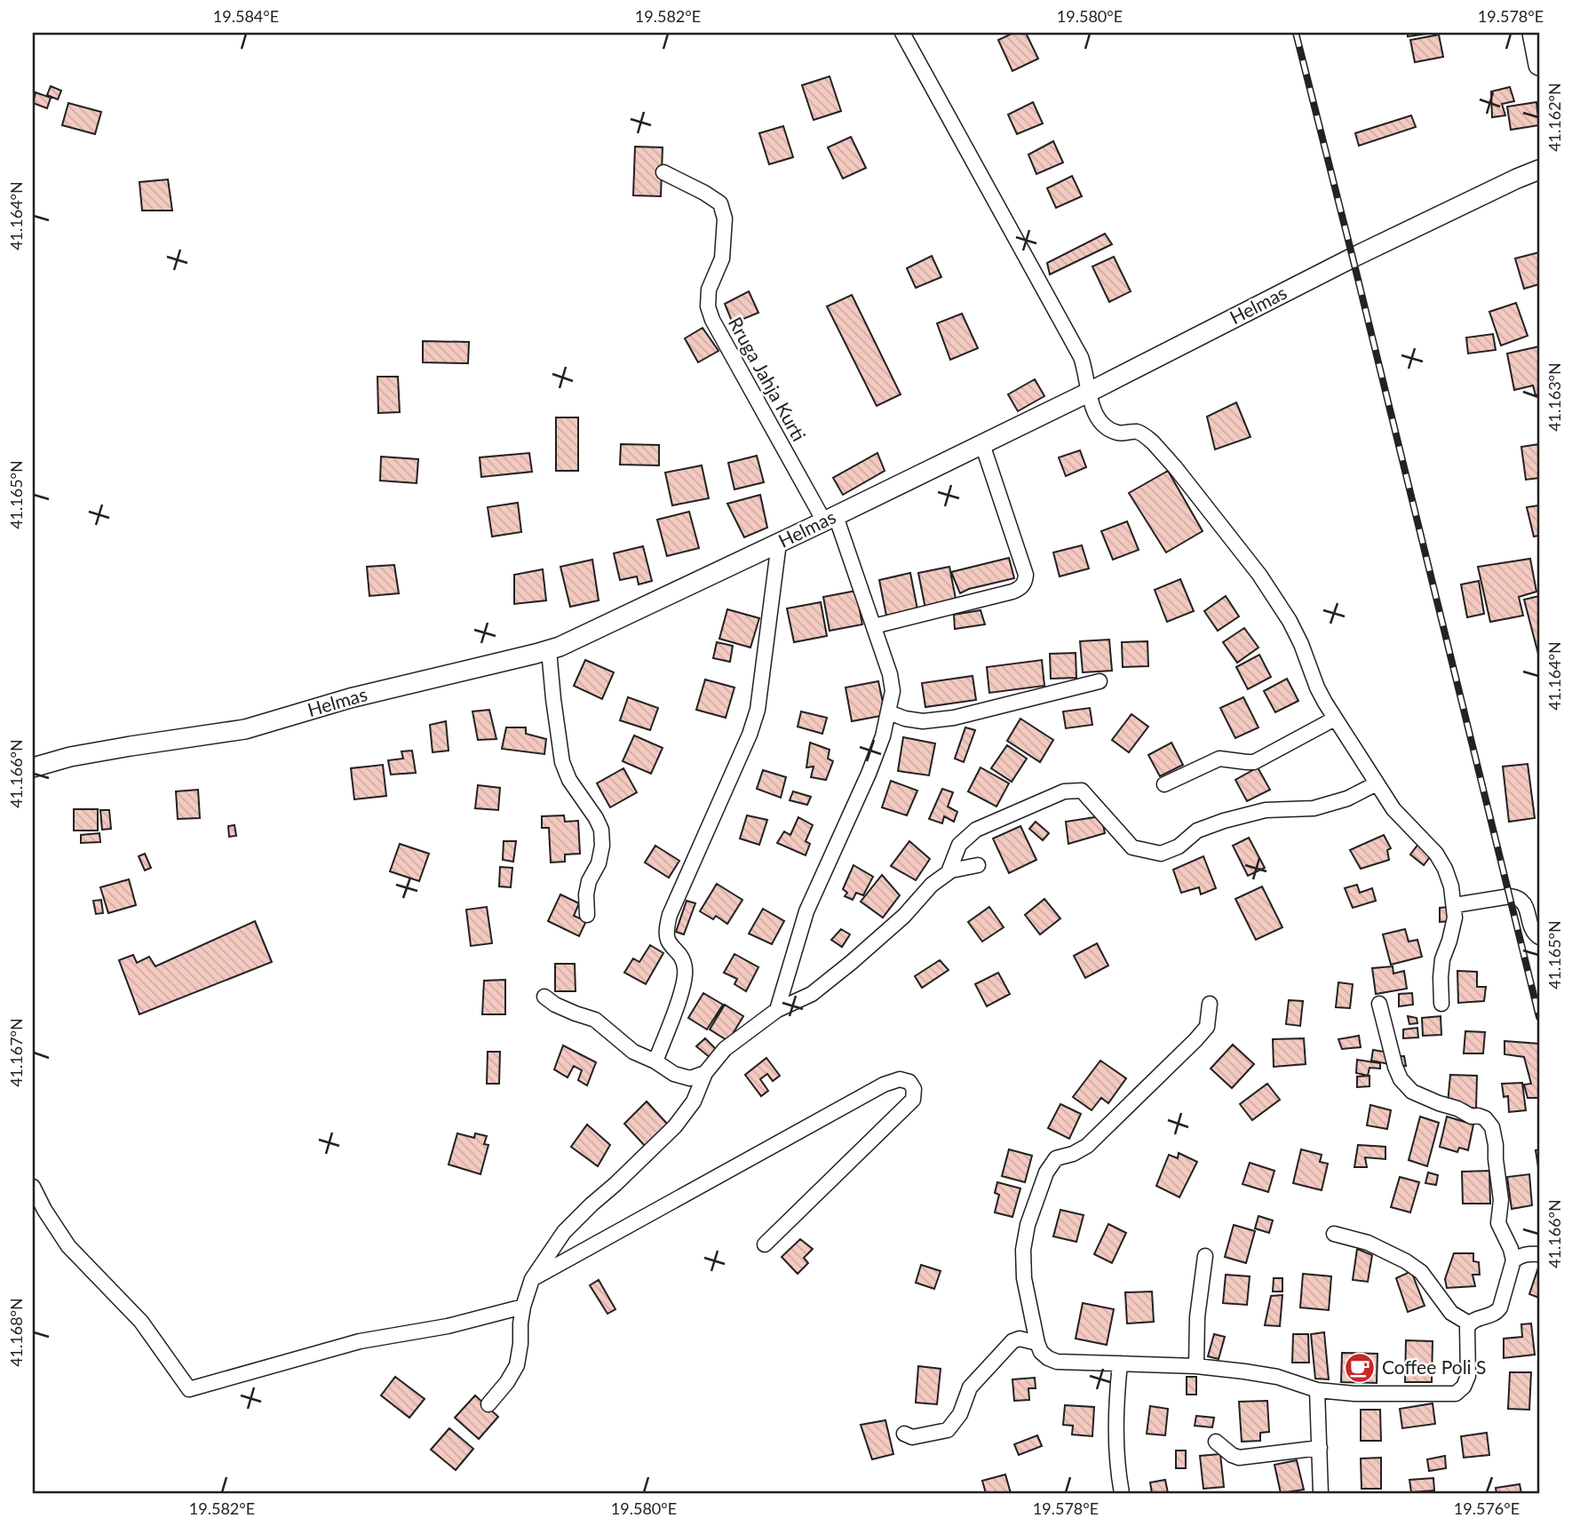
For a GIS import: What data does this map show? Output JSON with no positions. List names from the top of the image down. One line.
{"streets":{"street":["Helmas","Rruga Jahja Kurti"]},"crossings":[["Helmas","Rruga Jahja Kurti"]],"places":{"cafe":["Coffee Poli S"]},"coordinates":["19.584°E","19.582°E","19.580°E","19.578°E","41.162°N","41.164°N","41.163°N","41.165°N","41.166°N","41.167°N","41.168°N","19.576°E"]}
